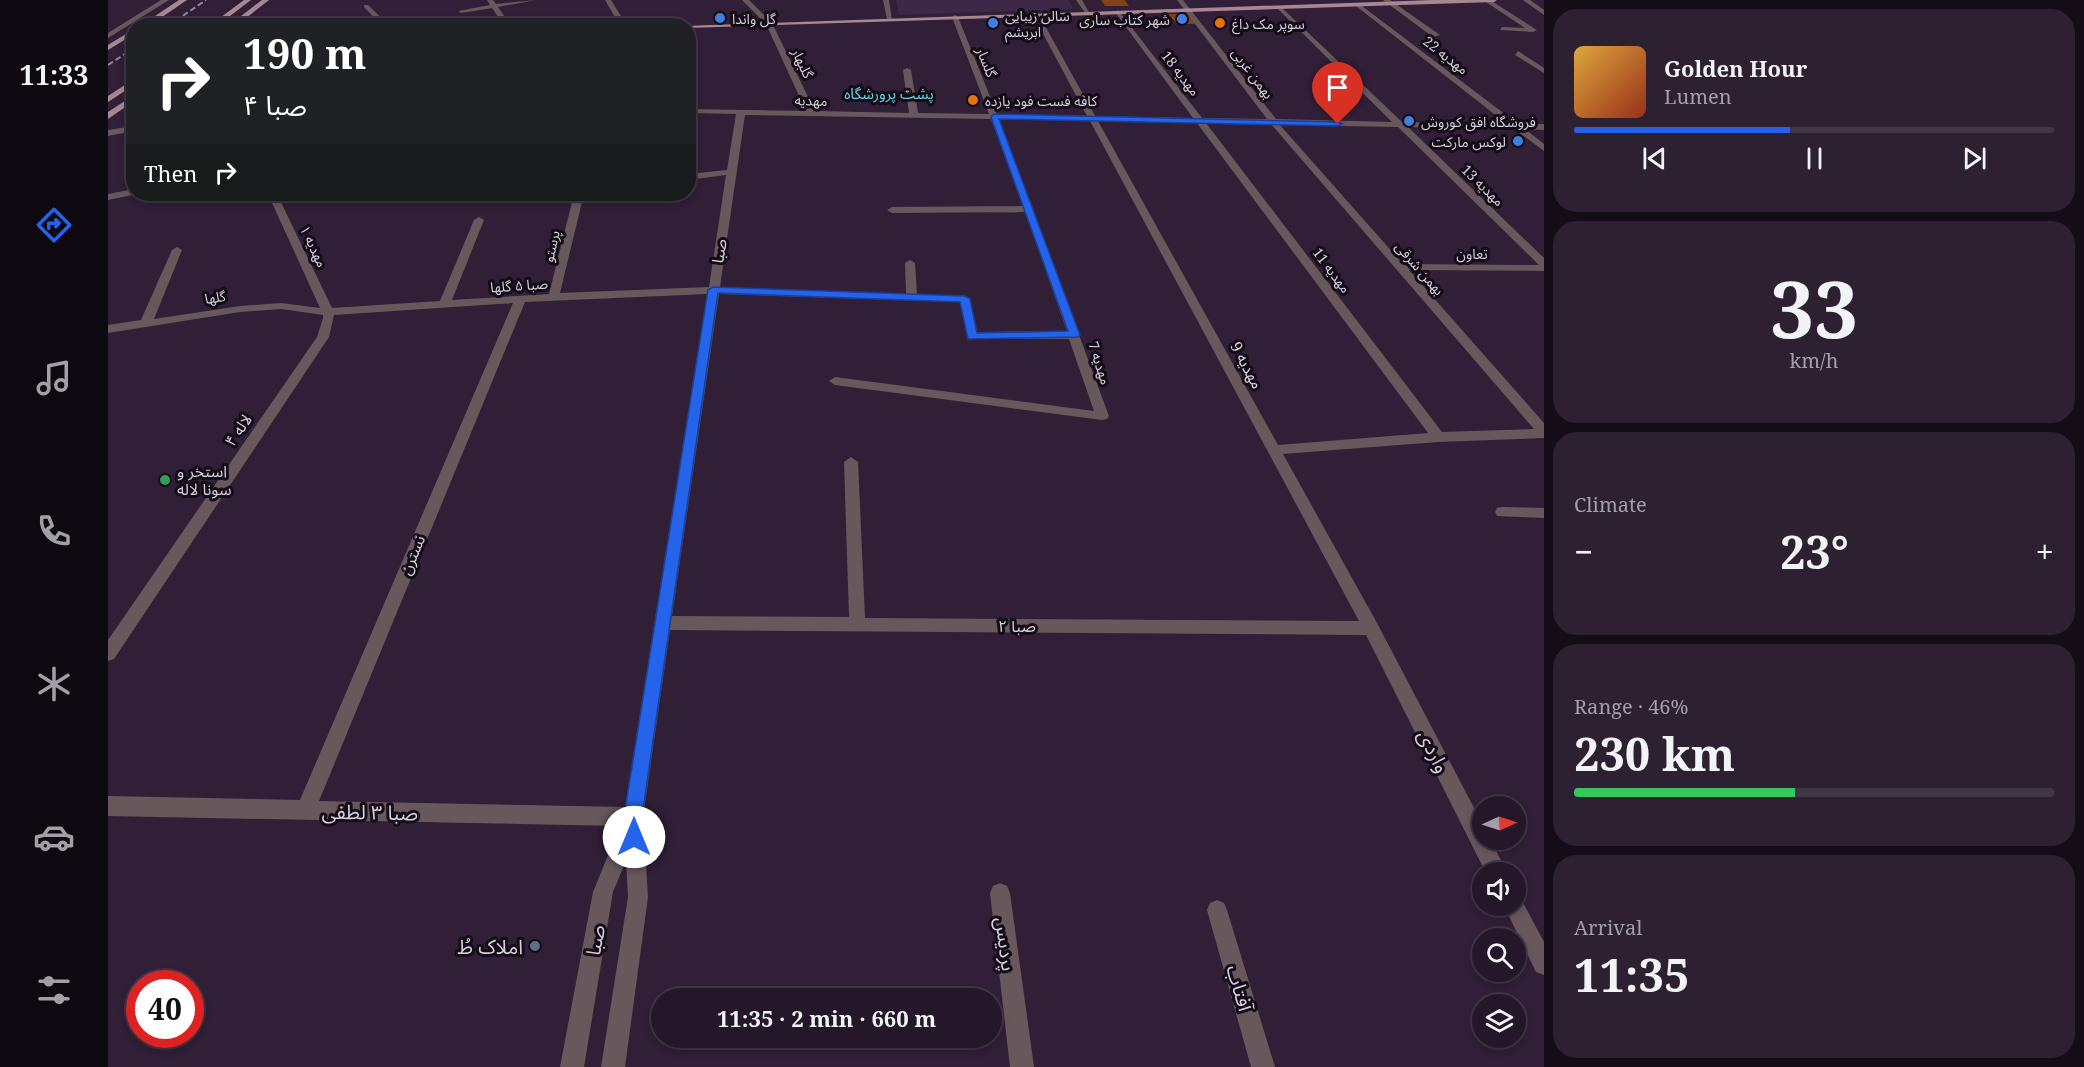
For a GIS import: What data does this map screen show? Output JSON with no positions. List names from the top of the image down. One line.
{"streets":{"street":["مهدیه 22","گلسار","گلبهار","مهدیه 18","بهمن غربی","مهدیه","مهدیه 13","مهدیه ۱","پرستو","صبا","تعاون","بهمن شرقی","مهدیه 11","صبا ۵ گلها","گلها","مهدیه 7","مهدیه 9","لاله ۴","نسترن","صبا ۲","واردی","صبا ۳ لطفی","پردیس","آفتاب"]},"crossings":[["مهدیه 22","مهدیه"],["گلسار","مهدیه"],["گلسار","مهدیه 7"],["گلبهار","مهدیه"],["مهدیه 18","مهدیه"],["مهدیه 18","مهدیه 11"],["بهمن غربی","مهدیه"],["بهمن غربی","بهمن شرقی"],["مهدیه","مهدیه 13"],["مهدیه","صبا"],["مهدیه","بهمن شرقی"],["مهدیه","مهدیه 11"],["مهدیه","مهدیه 7"],["مهدیه","مهدیه 9"],["مهدیه 13","تعاون"],["مهدیه ۱","صبا ۵ گلها"],["مهدیه ۱","گلها"],["مهدیه ۱","لاله ۴"],["پرستو","صبا ۵ گلها"],["صبا","صبا ۵ گلها"],["صبا","صبا ۲"],["صبا","صبا ۳ لطفی"],["تعاون","بهمن شرقی"],["صبا ۵ گلها","گلها"],["صبا ۵ گلها","مهدیه 7"],["صبا ۵ گلها","لاله ۴"],["صبا ۵ گلها","نسترن"],["گلها","لاله ۴"],["مهدیه 9","صبا ۲"],["مهدیه 9","واردی"],["نسترن","صبا ۳ لطفی"],["صبا ۲","واردی"]],"districts":["پشت پرورشگاه"],"places":["گل واندا","شهر کتاب ساری","سالن زیبایی ابریشم","سوپر مک داغ","کافه فست فود یازده","فروشگاه افق کوروش","لوکس مارکت","استخر و سونا لاله","املاک طُ"],"north":"right","page":{"tabs":"11:33","turn":["190 m","صبا ۴"],"song":["Golden Hour","Lumen"],"then":"Then","tile":[["33","km/h"],"Climate",["Range · 46%","230 km"],["Arrival","11:35"]],"heat":["−","23°","+"],"limit":"40","trip":"11:35 · 2 min · 660 m"}}
